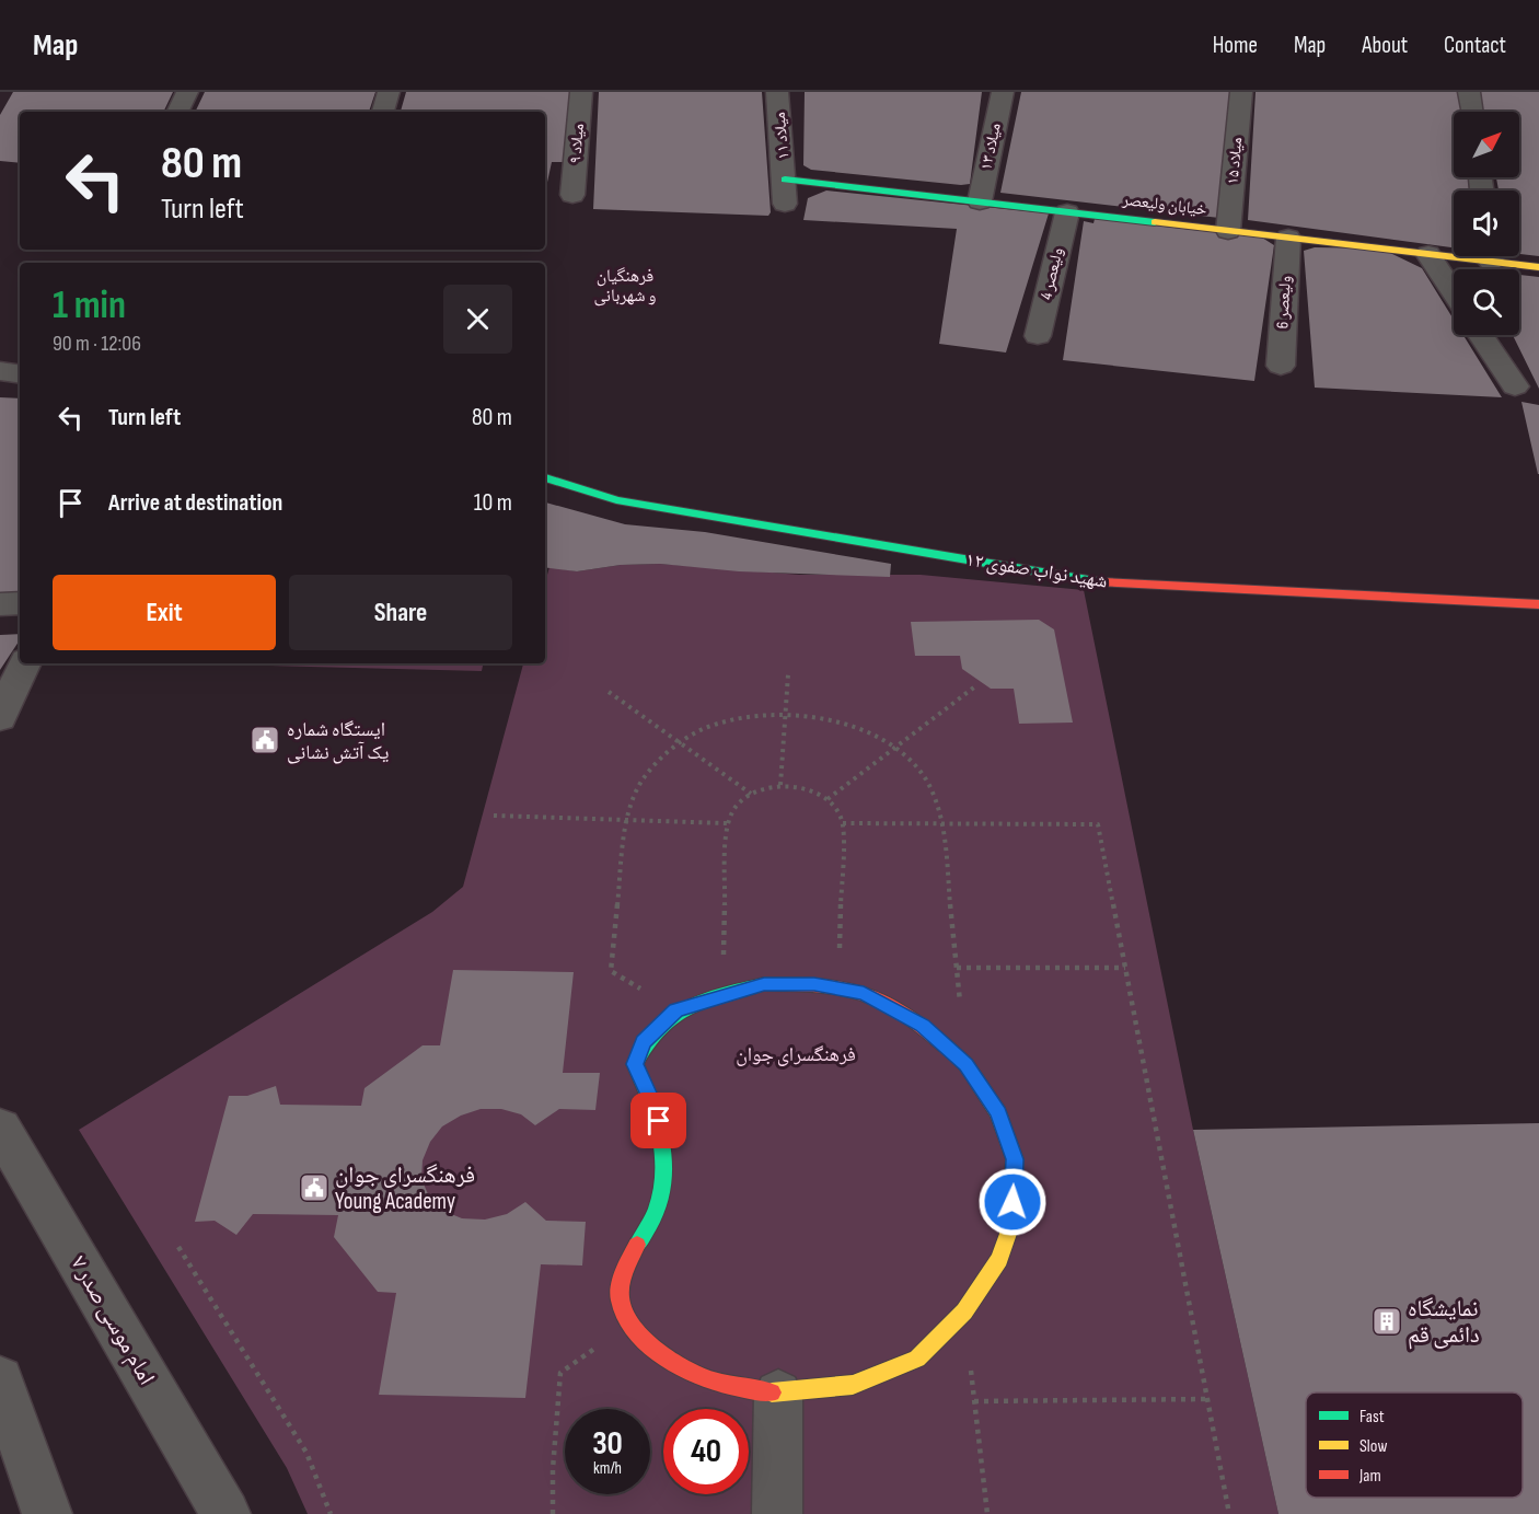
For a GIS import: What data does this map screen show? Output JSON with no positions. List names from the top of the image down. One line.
{"streets":{"street":["میلاد ۱۱","میلاد ۹","میلاد ۱۳","میلاد ۱۵","خیابان ولیعصر","ولیعصر 4","ولیعصر 6","شهید نواب صفوی ۱۲","امام موسی صدر ۷"]},"crossings":[["میلاد ۱۱","خیابان ولیعصر"],["میلاد ۱۳","خیابان ولیعصر"],["میلاد ۱۵","خیابان ولیعصر"],["خیابان ولیعصر","ولیعصر 4"],["خیابان ولیعصر","ولیعصر 6"]],"districts":["فرهنگیان و شهربانی"],"parks":["فرهنگسرای جوان"],"places":{"public building":["ایستگاه شماره یک آتش نشانی","فرهنگسرای جوان Young Academy"],"building":["نمایشگاه دائمی قم"]},"legend":["Fast","Slow","Jam"],"north":"top right","page":{"header":"Map","nav":["Home","Map","About","Contact"],"turn":["80 m","Turn left"],"heading":["1 min","90 m · 12:06"],"list":[{"name":"Turn left","value":"80 m"},{"name":"Arrive at destination","value":"10 m"}],"buttons":["Exit","Share"],"speed":"30 km/h","limit":"40"}}
